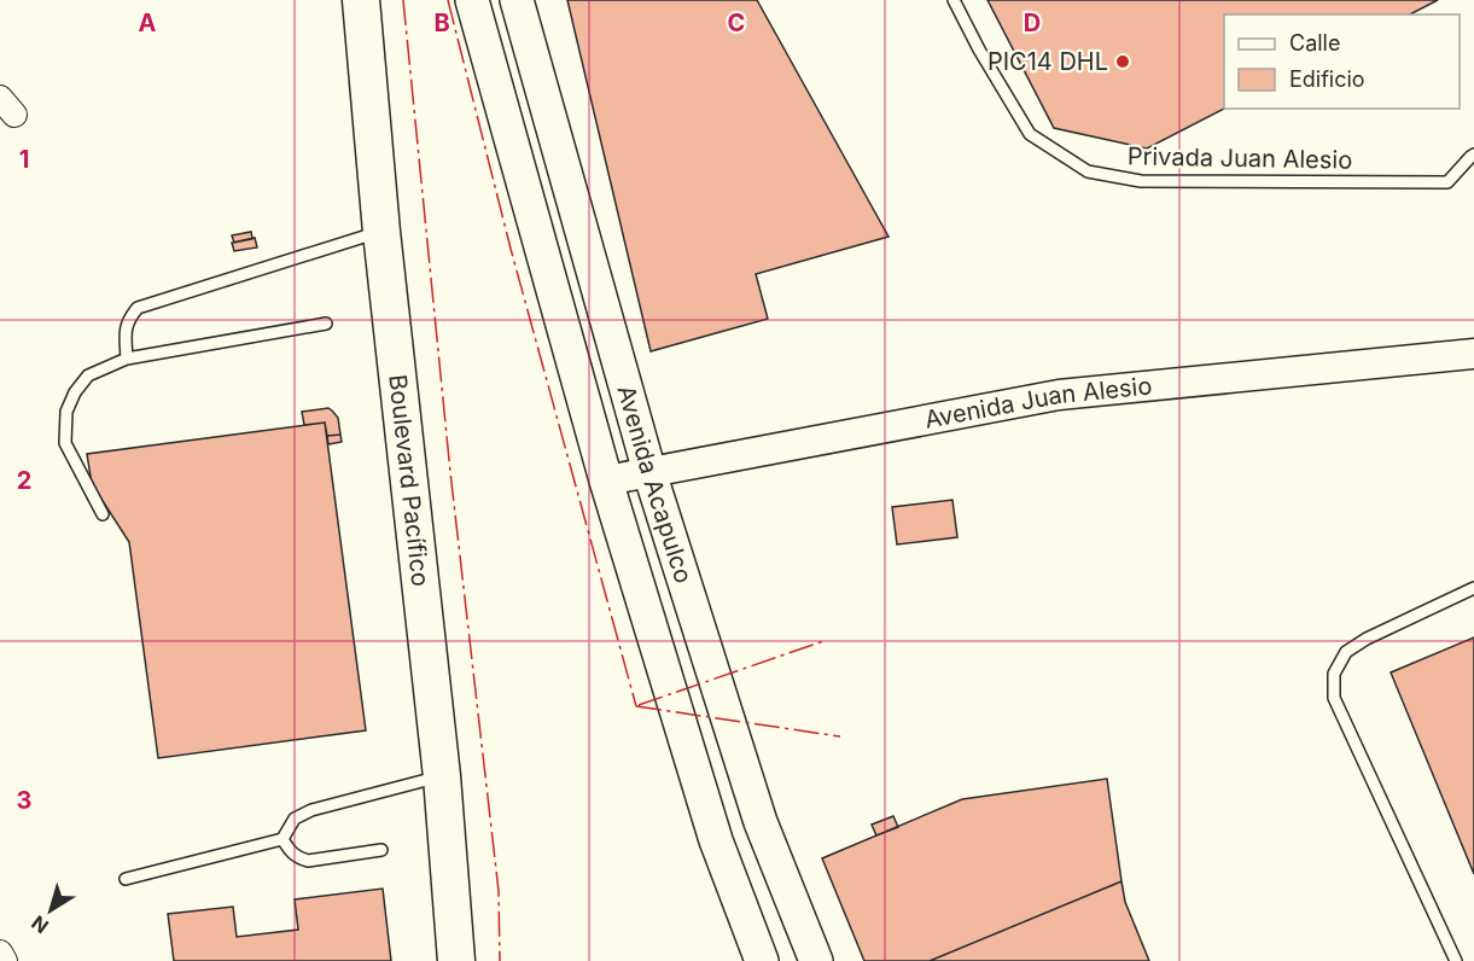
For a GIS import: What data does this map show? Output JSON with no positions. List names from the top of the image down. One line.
{"streets":{"main road":["Boulevard Pacífico","Avenida Acapulco"],"street":["Avenida Juan Alesio"],"lane":["Privada Juan Alesio"]},"crossings":[["Avenida Juan Alesio","Avenida Acapulco"]],"places":["PIC14 DHL"],"legend":["Calle","Edificio"],"north":"bottom left","grid":{"columns":["A","B","C","D"],"rows":["1","2","3"]}}
